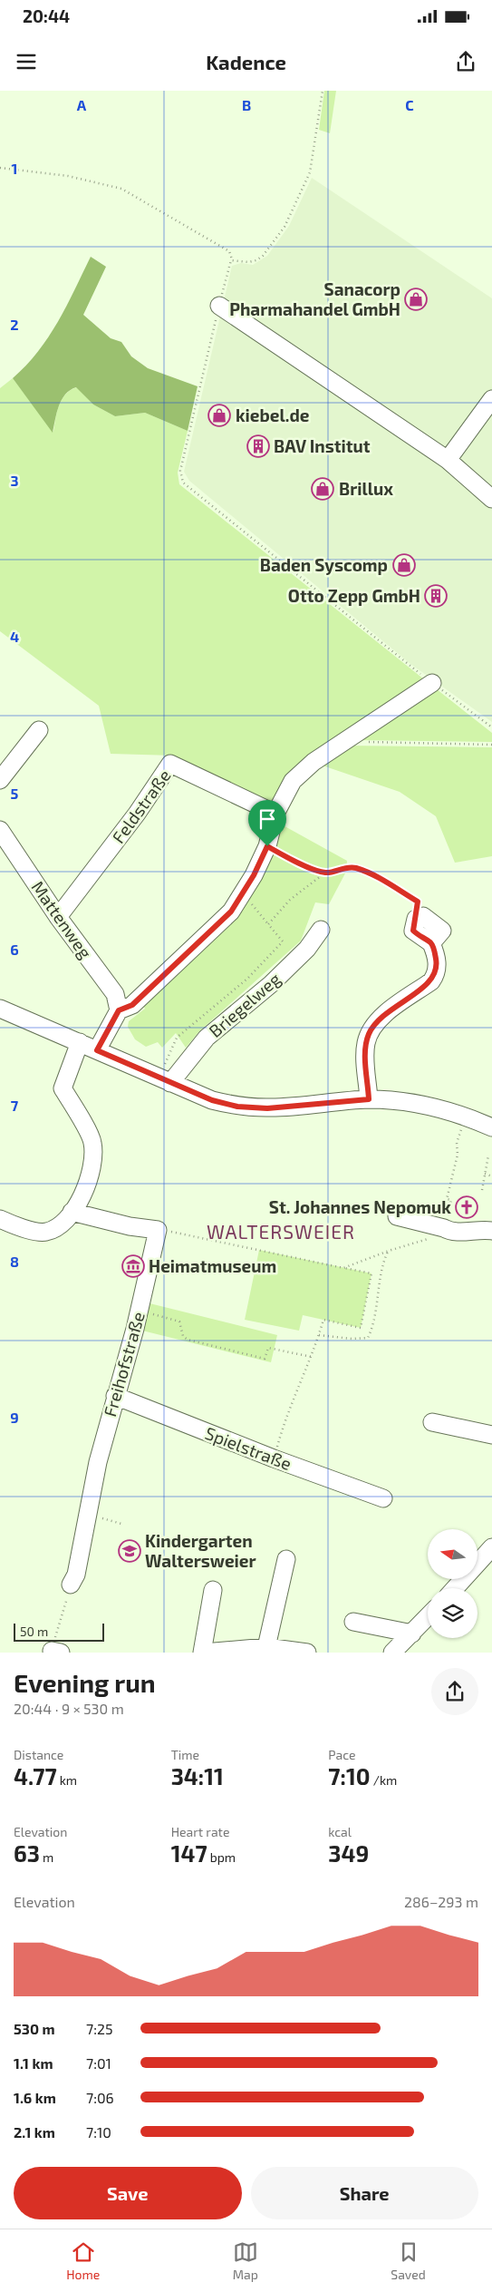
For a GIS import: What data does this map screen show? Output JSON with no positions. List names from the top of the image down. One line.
{"streets":{"street":["Feldstraße","Mattenweg","Briegelweg","Freihofstraße","Spielstraße"]},"crossings":[["Feldstraße","Mattenweg"],["Freihofstraße","Spielstraße"]],"districts":["WALTERSWEIER"],"places":{"shop":["Sanacorp Pharmahandel GmbH","kiebel.de","Brillux","Baden Syscomp"],"building":["BAV Institut","Otto Zepp GmbH"],"church":["St. Johannes Nepomuk"],"museum":["Heimatmuseum"],"school or university":["Kindergarten Waltersweier"]},"scale_bar":"50 m","north":"left","page":{"status":"20:44","header":"Kadence","scale":"50 m","heading":["Evening run","20:44 · 9 × 530 m"],"stats":[["Distance","4.77 km"],["Time","34:11"],["Pace","7:10 /km"],["Elevation","63 m"],["Heart rate","147 bpm"],["kcal","349"]],"chart":["Elevation","286–293 m"],"list":[{"name":"530 m","note":"7:25"},{"name":"1.1 km","note":"7:01"},{"name":"1.6 km","note":"7:06"},{"name":"2.1 km","note":"7:10"}],"buttons":["Save","Share"],"tabs":["Home","Map","Saved"]},"grid":{"columns":["A","B","C"],"rows":["1","2","3","4","5","6","7","8","9"]}}
